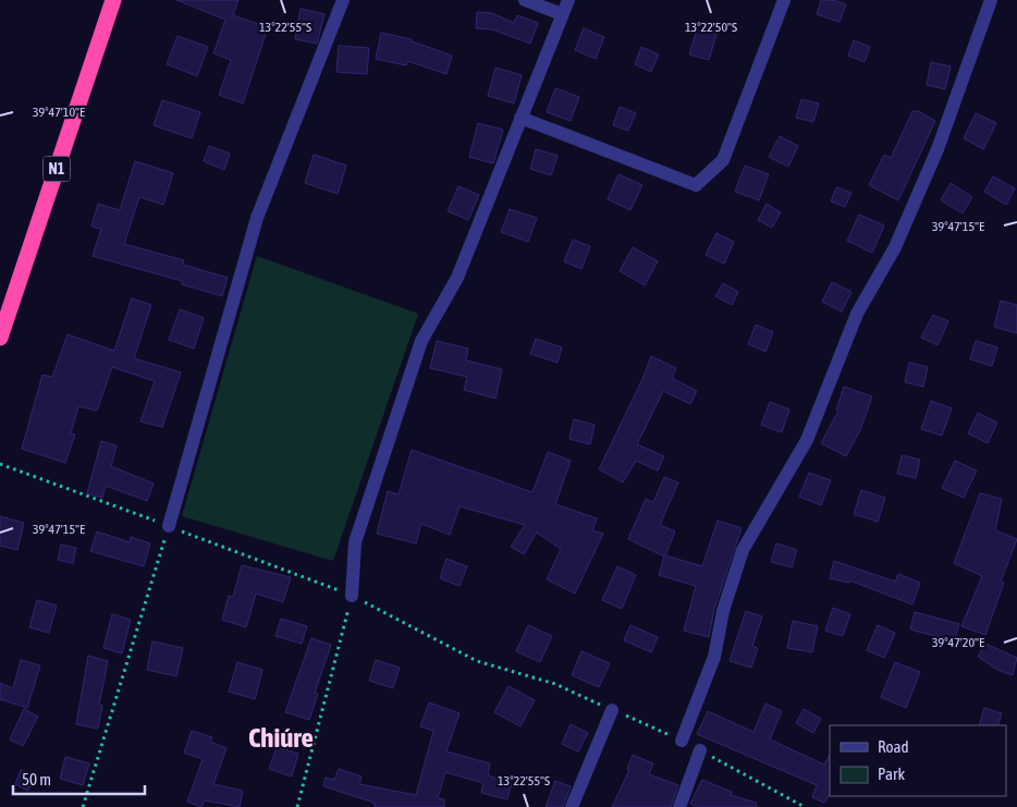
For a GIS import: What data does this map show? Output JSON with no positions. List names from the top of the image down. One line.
{"streets":{"highway":["N1"]},"districts":["Chiúre"],"legend":["Road","Park"],"scale_bar":"50 m","coordinates":["13°22'55\"S","13°22'50\"S","39°47'10\"E","39°47'15\"E","39°47'20\"E"]}
